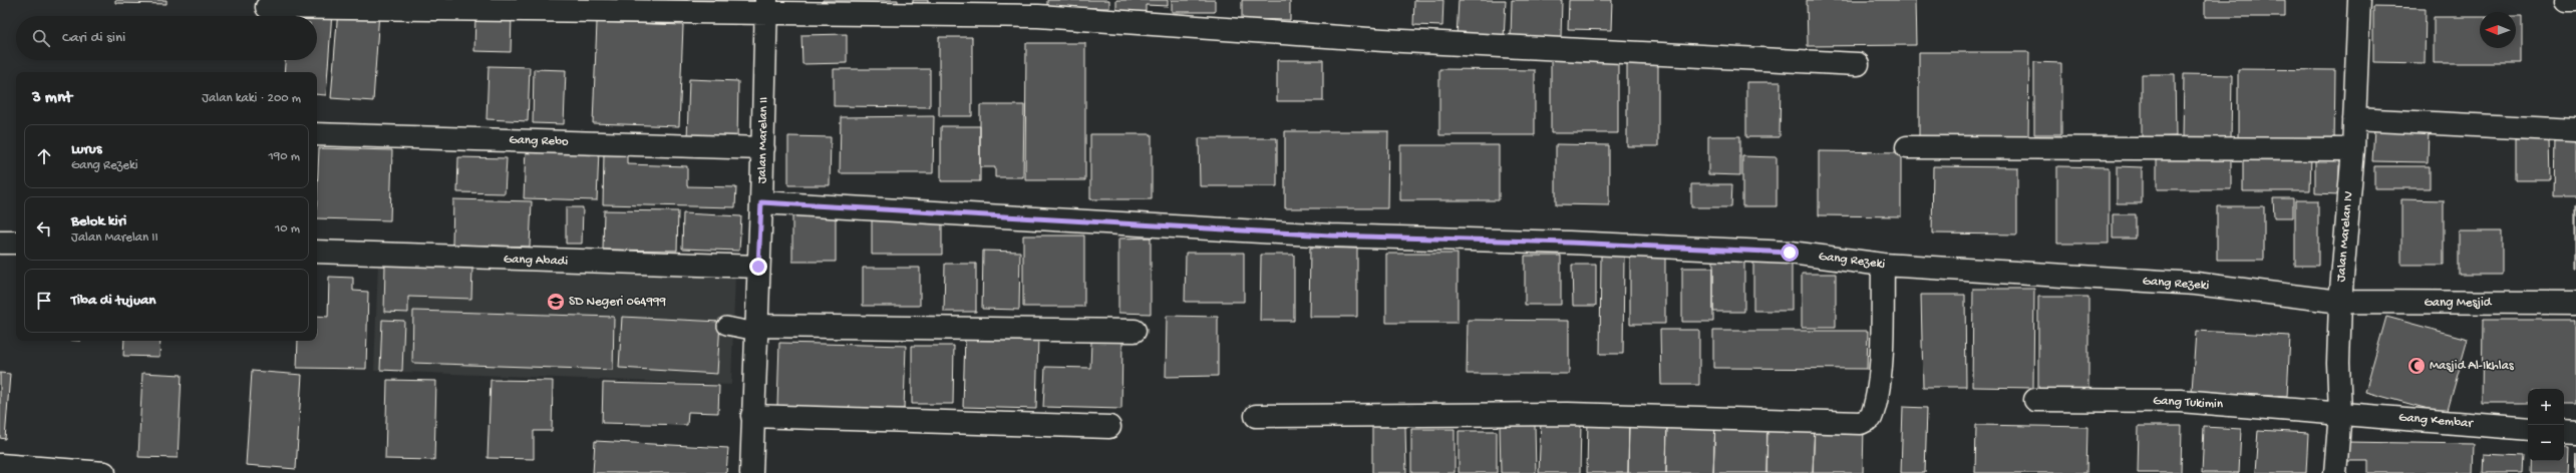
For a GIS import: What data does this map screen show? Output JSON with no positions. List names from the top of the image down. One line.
{"streets":{"street":["Jalan Marelan II","Gang Rebo","Jalan Marelan IV","Gang Abadi","Gang Rezeki","Gang Mesjid","Gang Tukimin","Gang Kembar"]},"crossings":[["Jalan Marelan II","Gang Rebo"],["Jalan Marelan II","Gang Abadi"],["Jalan Marelan II","Gang Rezeki"],["Jalan Marelan IV","Gang Rezeki"],["Jalan Marelan IV","Gang Mesjid"],["Jalan Marelan IV","Gang Tukimin"],["Jalan Marelan IV","Gang Kembar"],["Gang Rezeki","Gang Mesjid"],["Gang Tukimin","Gang Kembar"]],"places":{"school or university":["SD Negeri 064999"],"mosque":["Masjid Al-Ikhlas"]},"north":"left","page":{"search":"Cari di sini","heading":["3 mnt","Jalan kaki · 200 m"],"list":[["Lurus","Gang Rezeki","190 m"],["Belok kiri","Jalan Marelan II","10 m"],"Tiba di tujuan"],"map_buttons":["+","−"]}}
